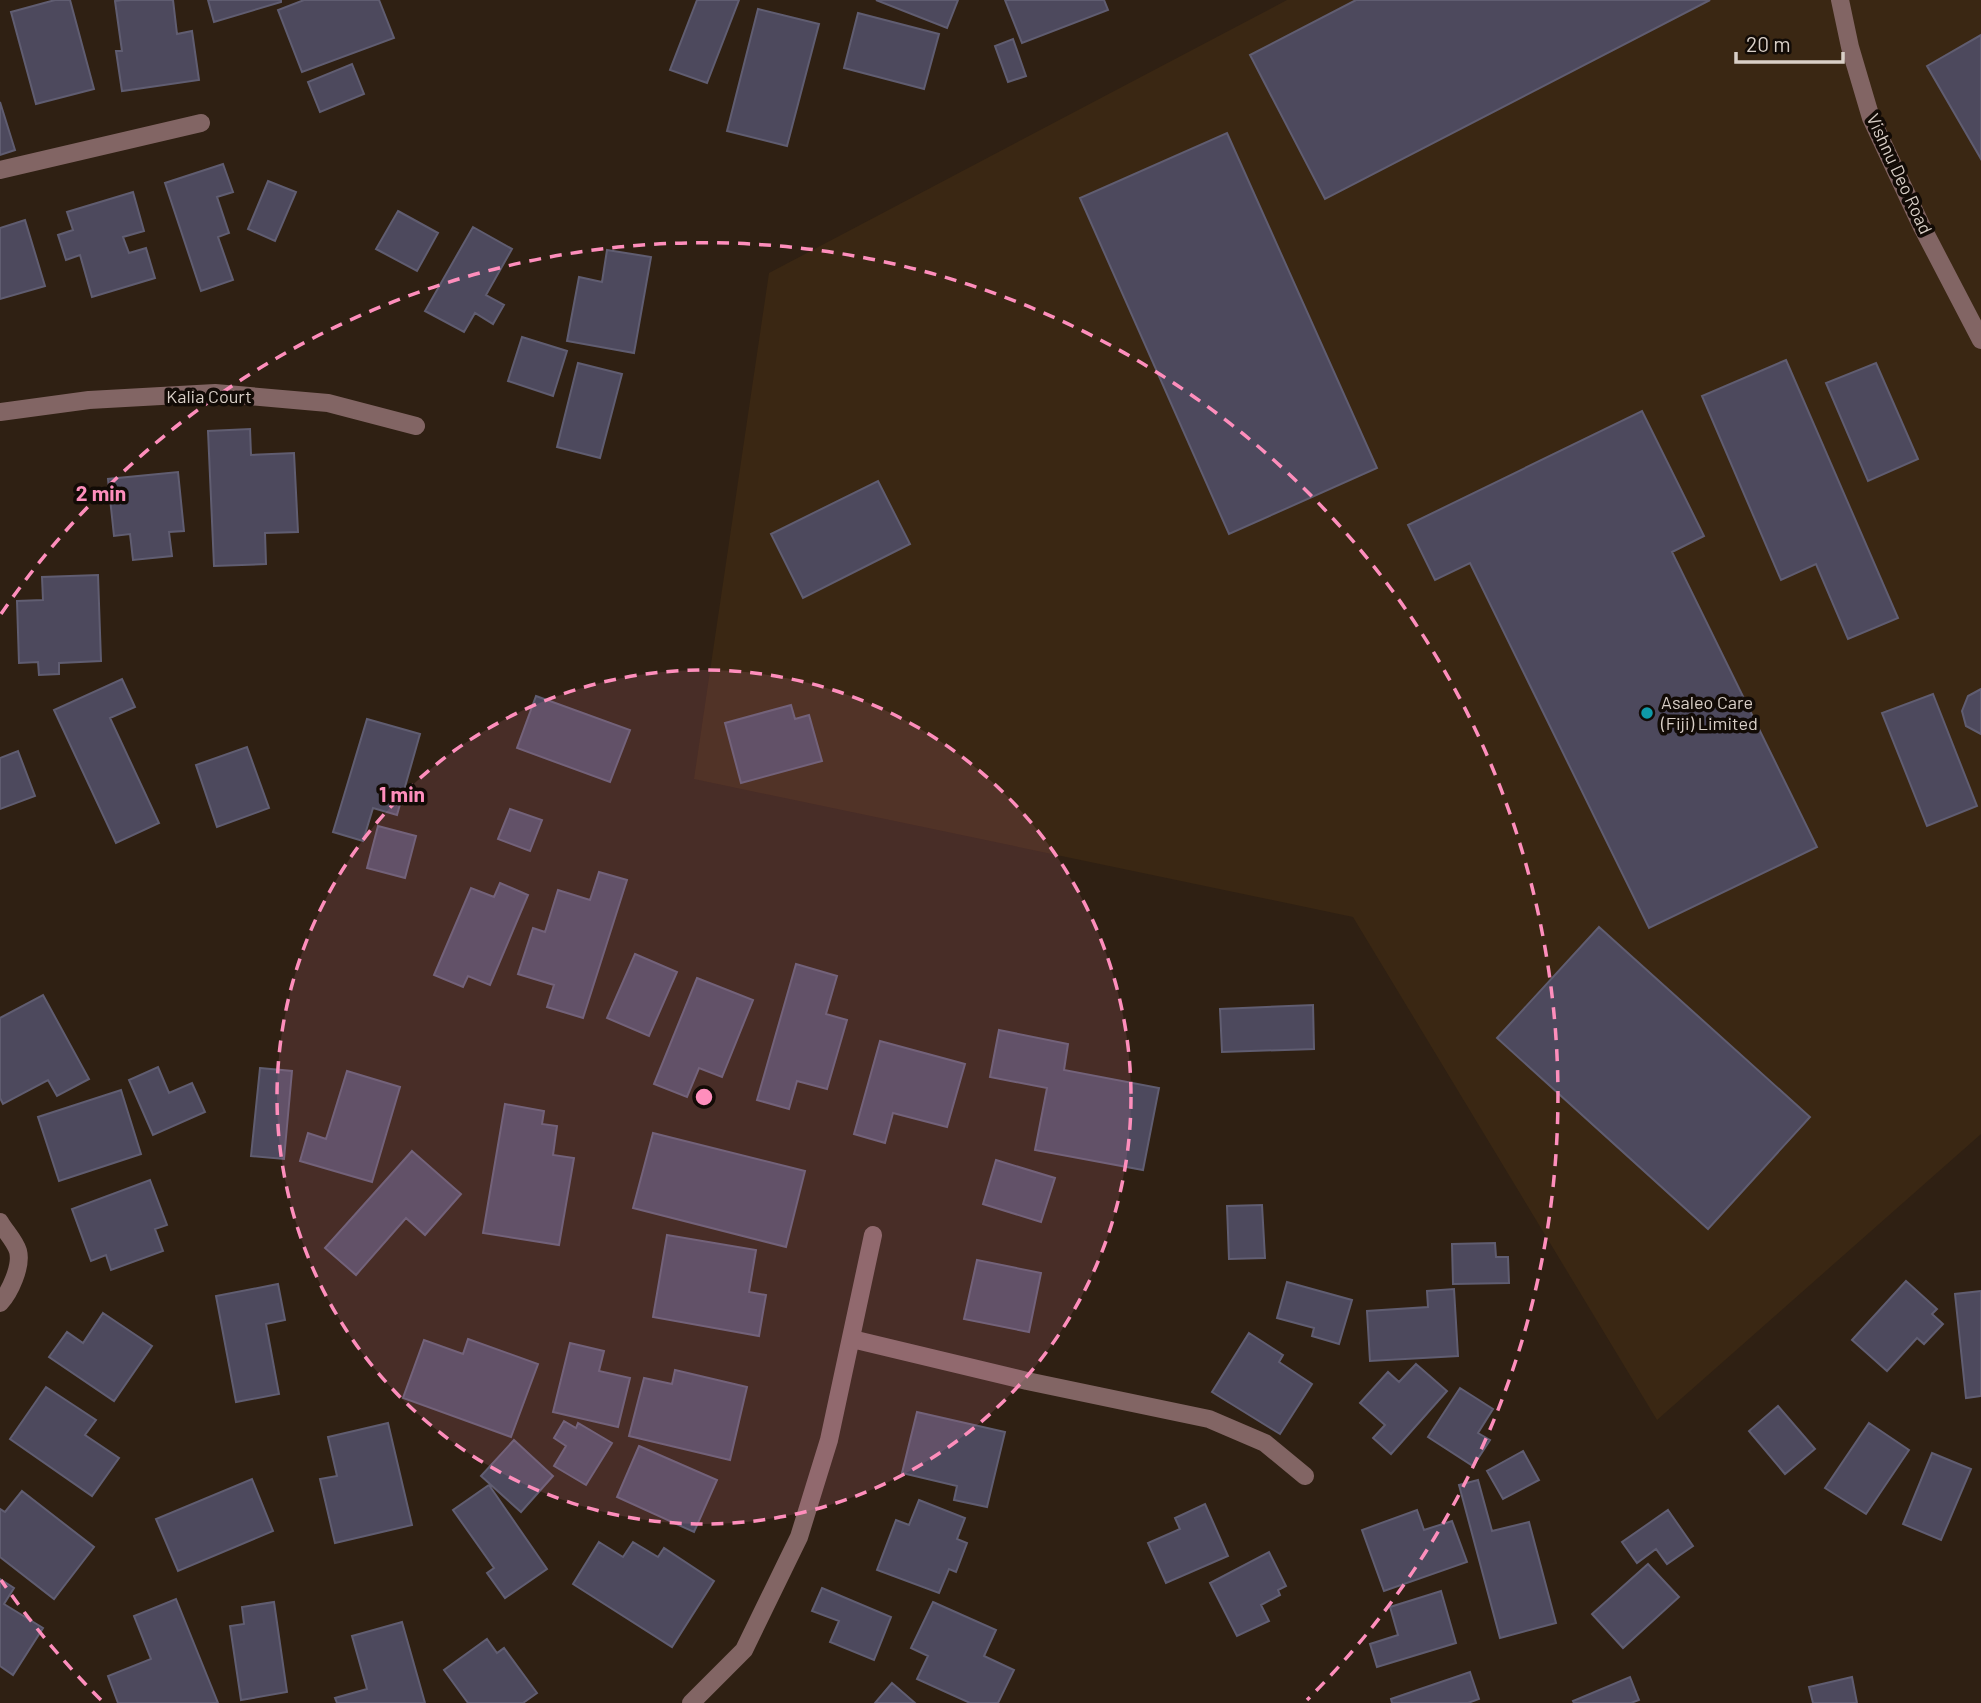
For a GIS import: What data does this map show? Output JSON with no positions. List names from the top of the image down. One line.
{"streets":{"street":["Vishnu Deo Road","Kalia Court"]},"places":["Asaleo Care (Fiji) Limited"],"scale_bar":"20 m","rings":["2 min","1 min"]}
